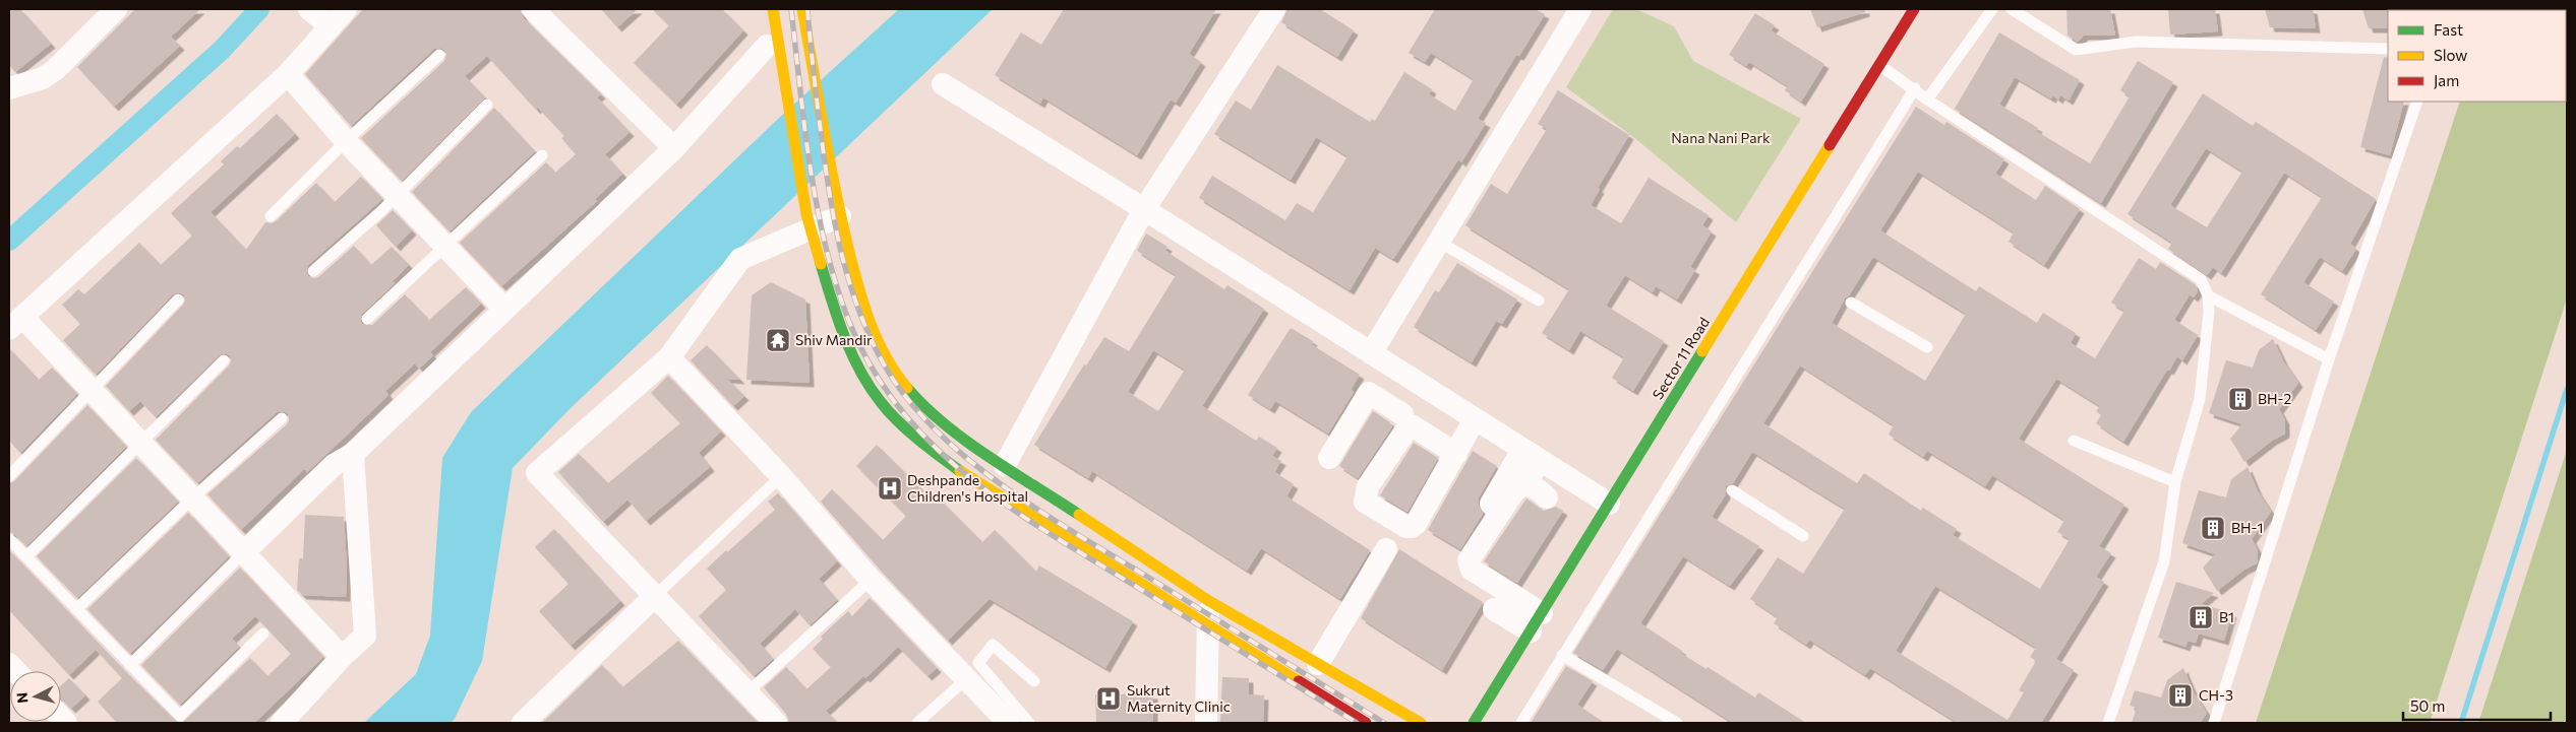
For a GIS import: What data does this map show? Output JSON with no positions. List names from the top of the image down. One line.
{"streets":{"main road":["Sector 11 Road"]},"parks":["Nana Nani Park"],"places":{"temple":["Shiv Mandir"],"building":["BH-2","BH-1","B1","CH-3"],"hospital":["Deshpande Children's Hospital","Sukrut Maternity Clinic"]},"legend":["Fast","Slow","Jam"],"scale_bar":"50 m","north":"left"}
